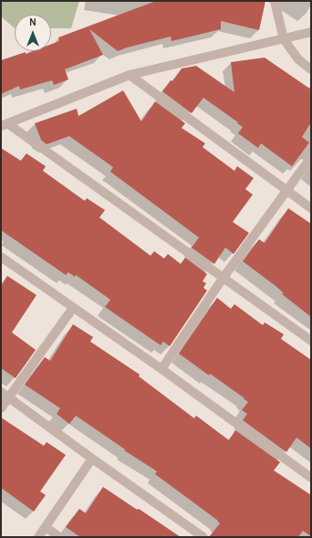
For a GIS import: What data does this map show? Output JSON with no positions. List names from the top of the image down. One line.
{"north":"top"}
